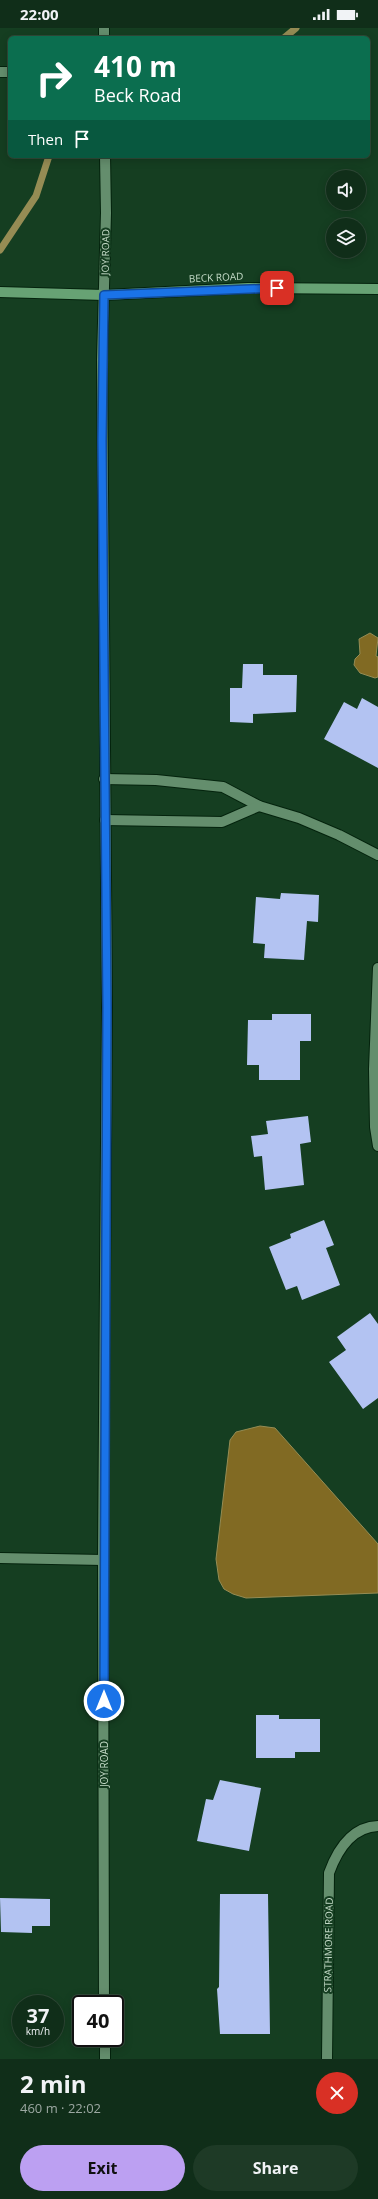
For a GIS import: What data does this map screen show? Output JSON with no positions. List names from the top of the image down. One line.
{"streets":{"main road":["BECK ROAD"],"street":["JOY ROAD","STRATHMORE ROAD"]},"crossings":[["JOY ROAD","BECK ROAD"]],"page":{"status":"22:00","turn":["410 m","Beck Road"],"then":"Then","speed":"37 km/h","limit":"40","heading":["2 min","460 m · 22:02"],"buttons":["Exit","Share"]}}
